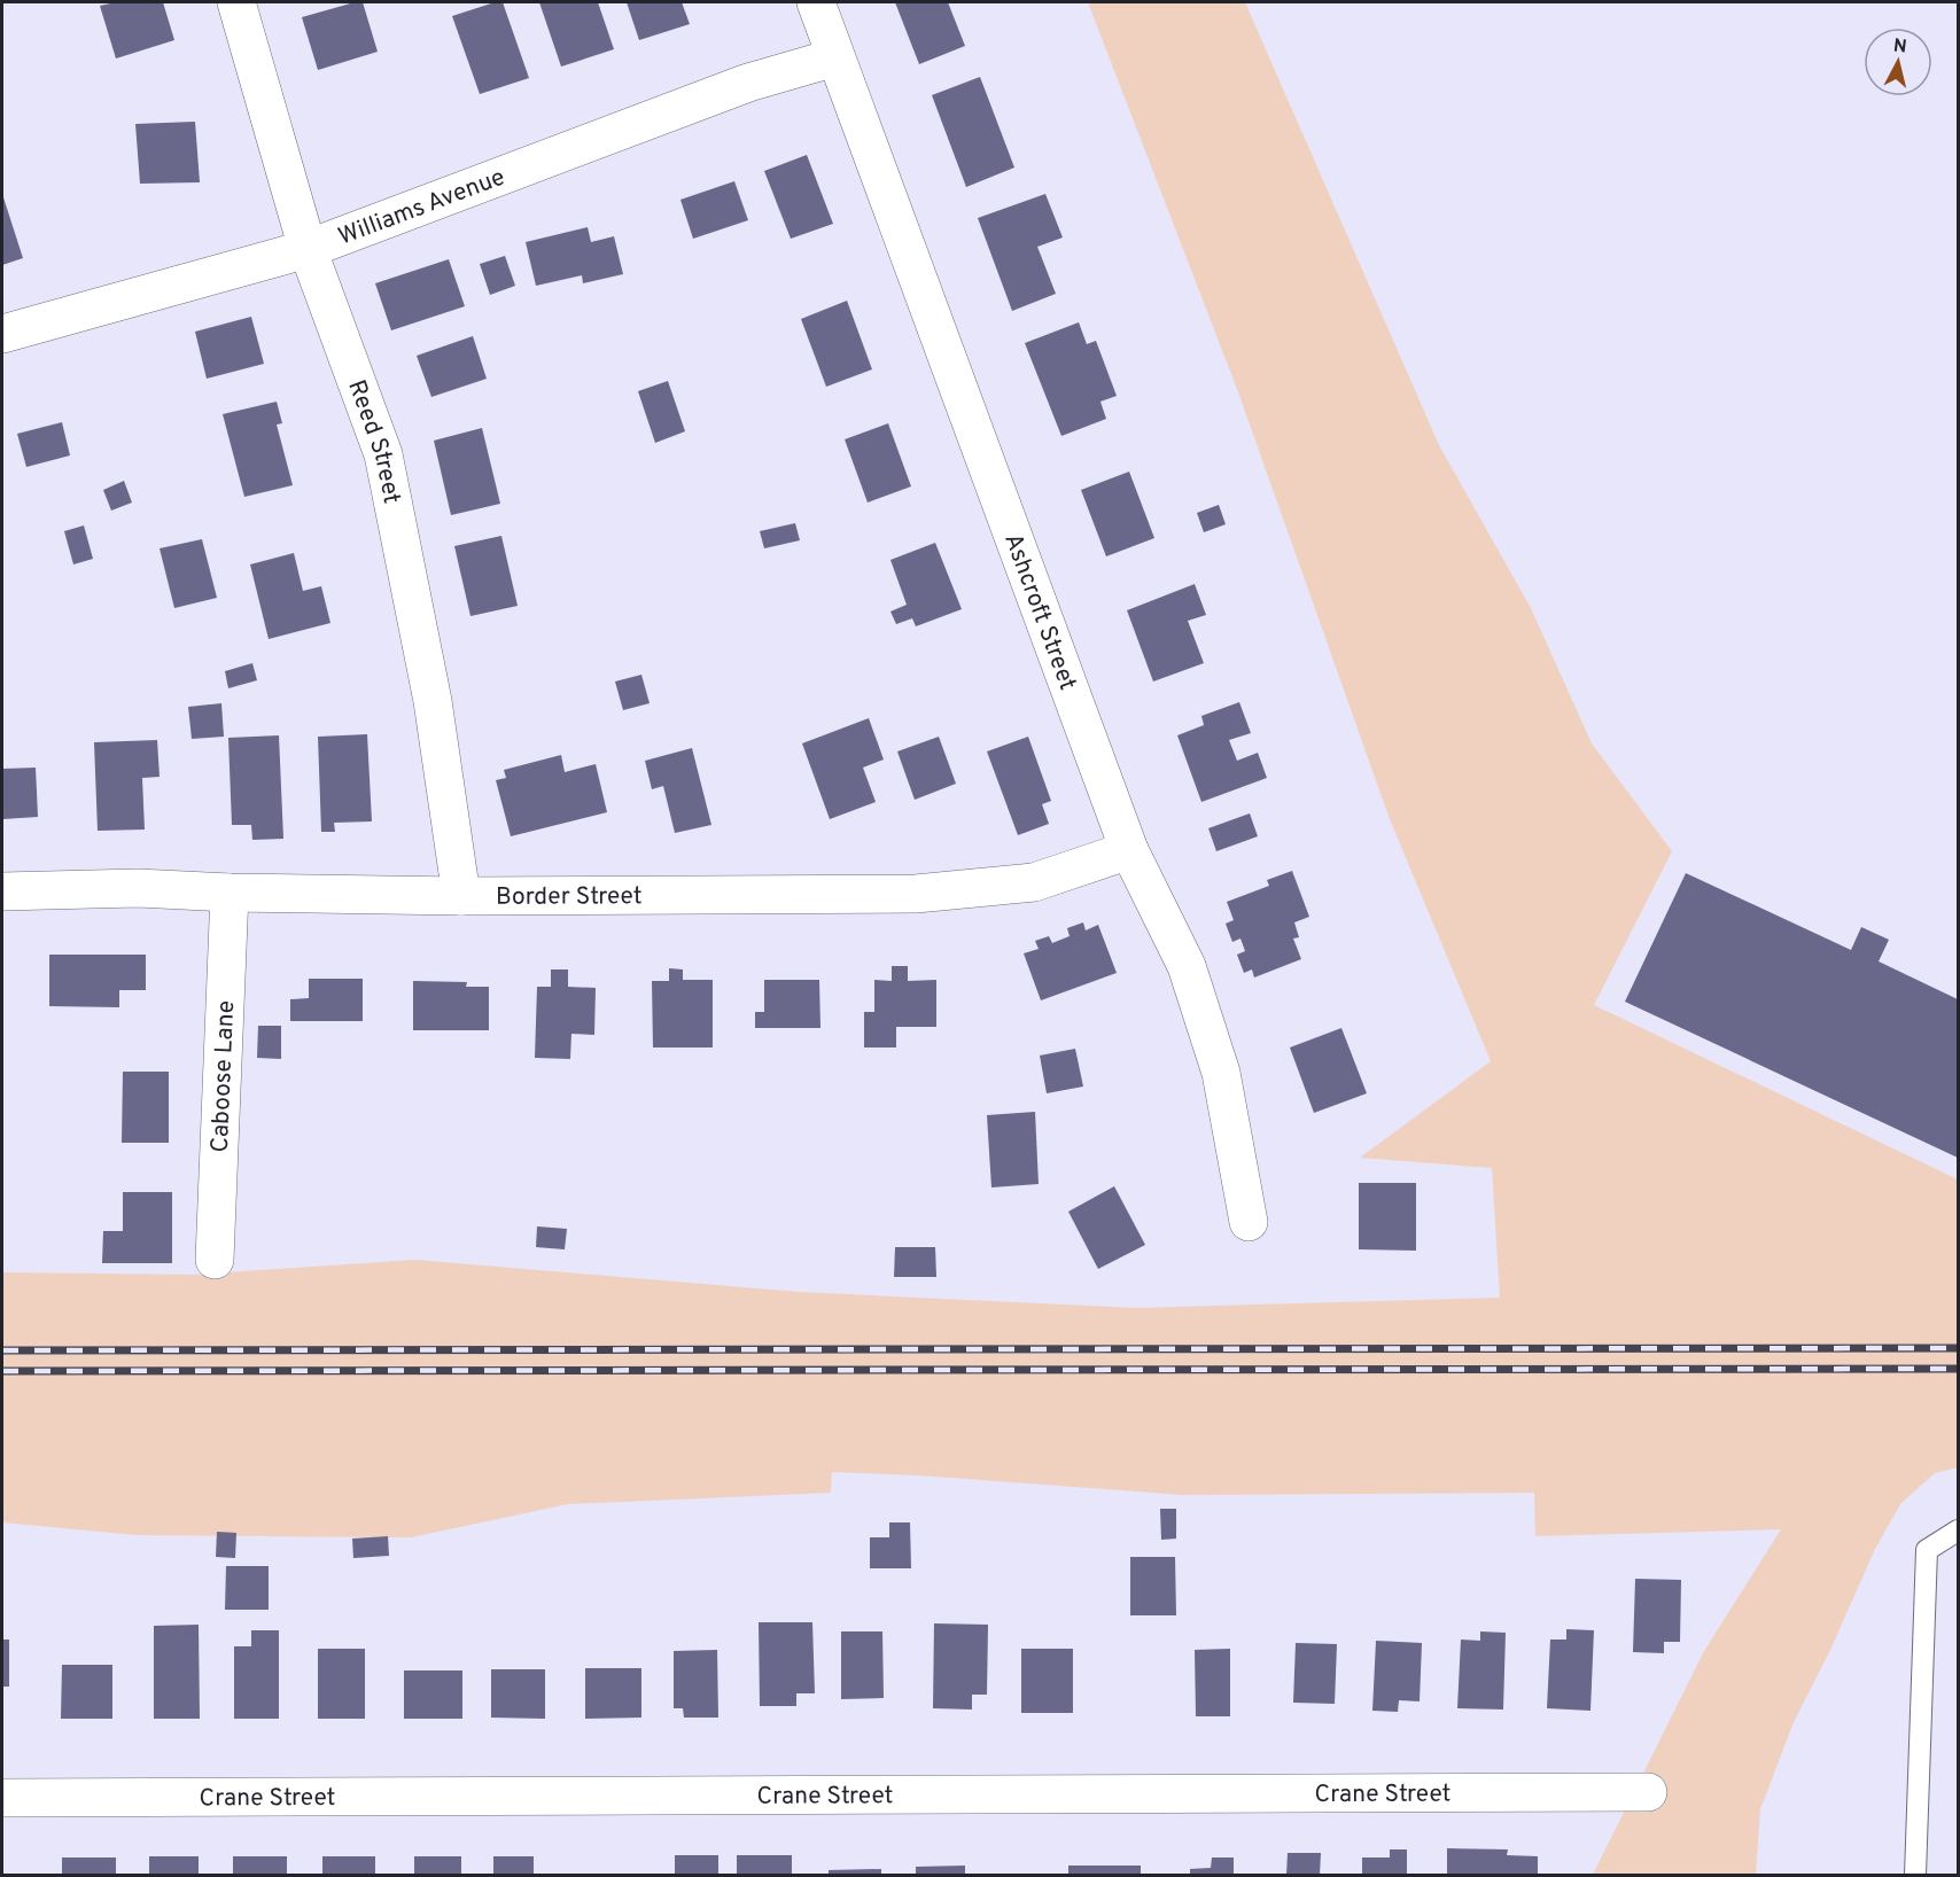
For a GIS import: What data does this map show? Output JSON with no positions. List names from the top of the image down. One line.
{"streets":{"street":["Williams Avenue","Reed Street","Ashcroft Street","Border Street","Caboose Lane","Crane Street"]},"crossings":[["Williams Avenue","Reed Street"],["Williams Avenue","Ashcroft Street"],["Reed Street","Border Street"],["Ashcroft Street","Border Street"],["Border Street","Caboose Lane"]],"north":"top"}
